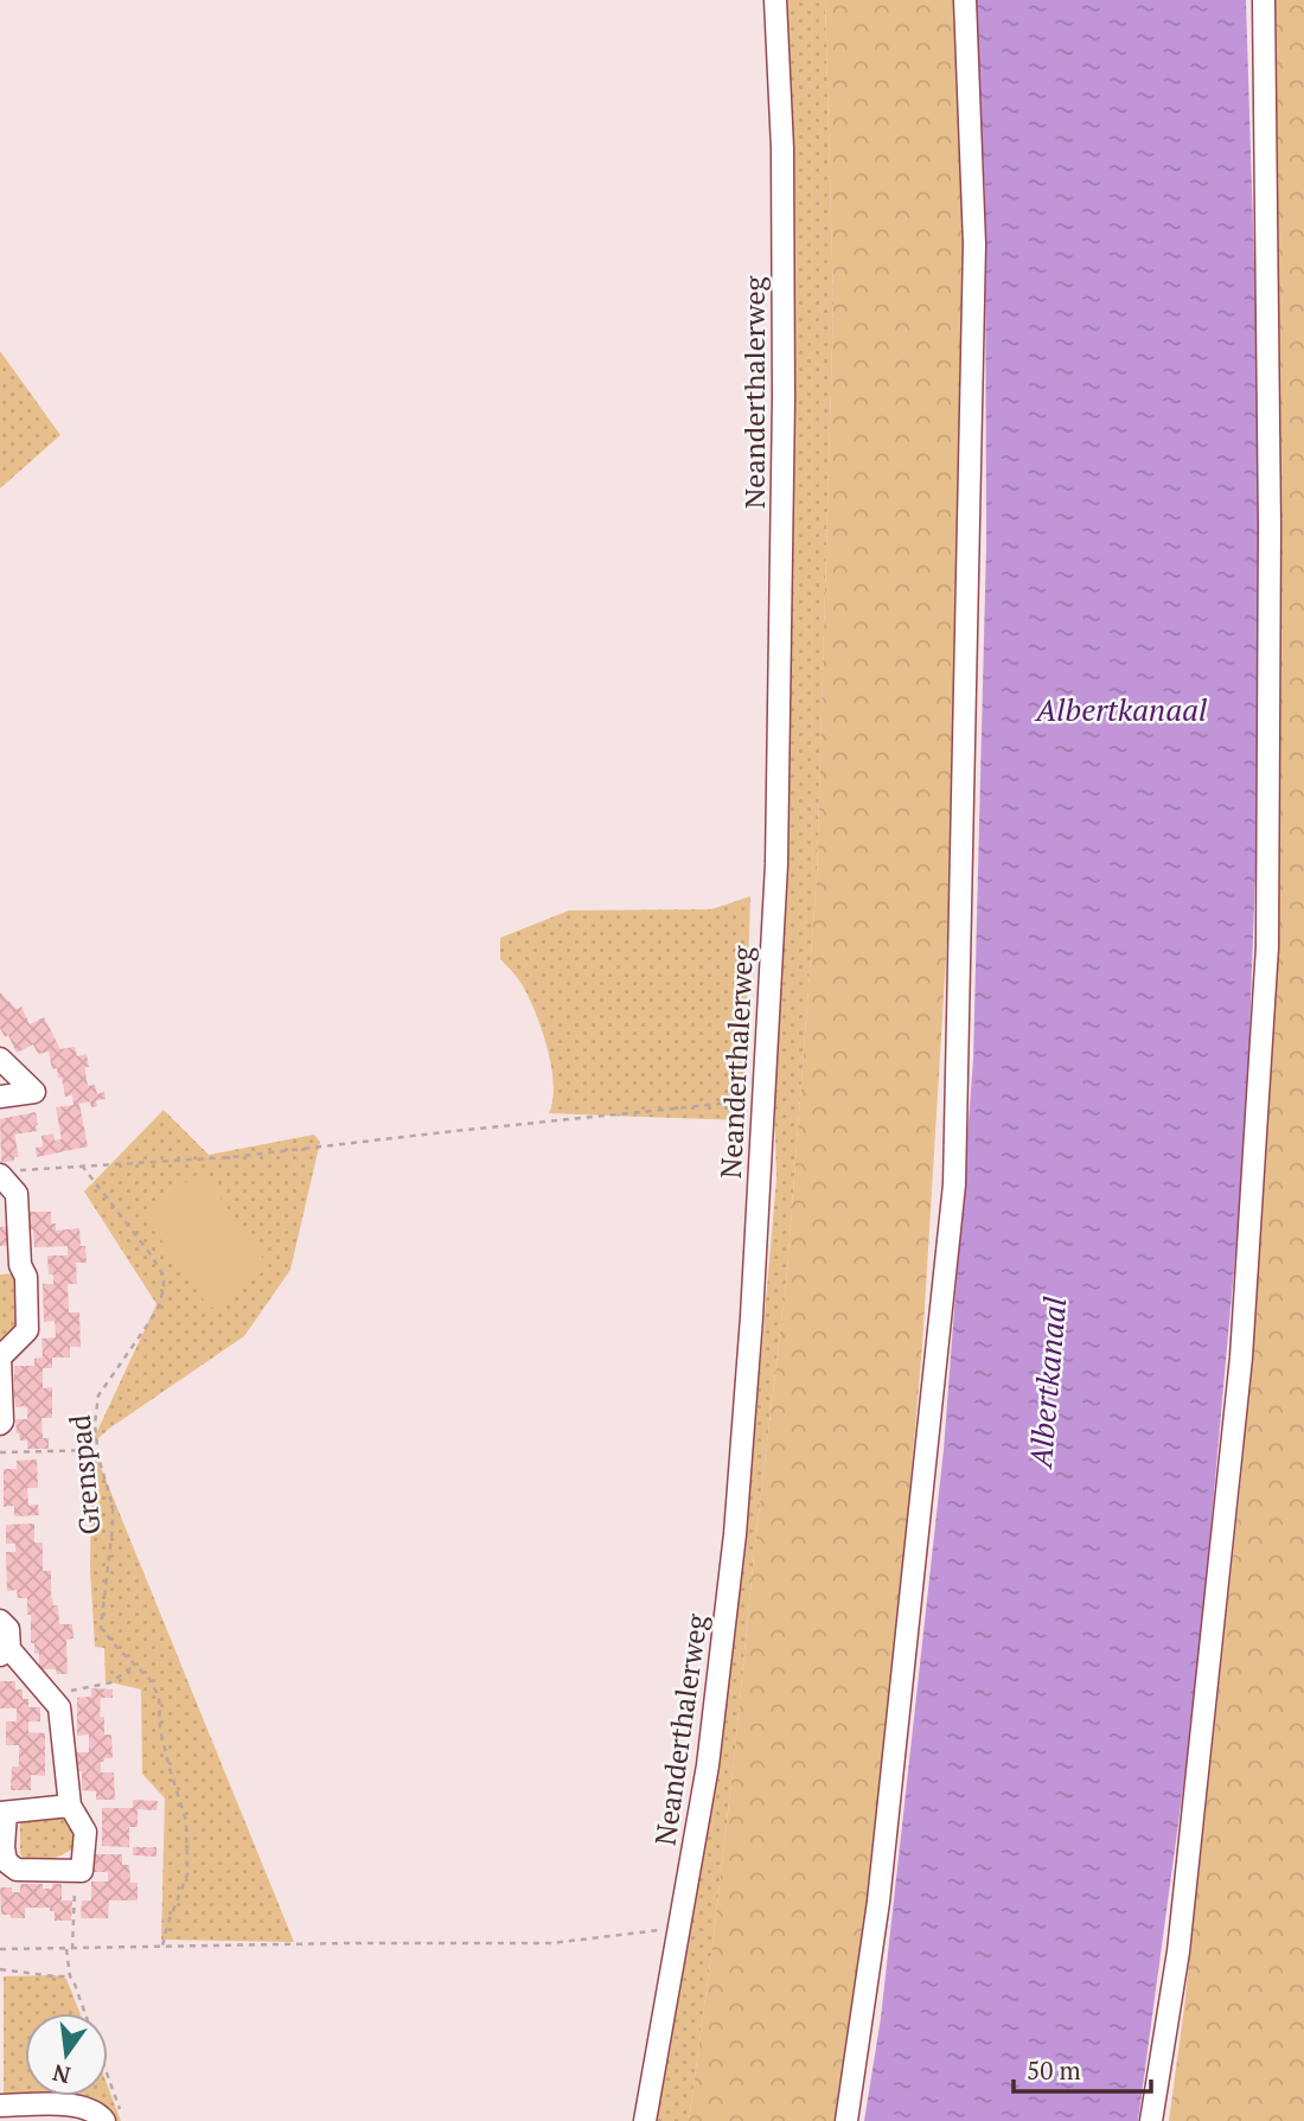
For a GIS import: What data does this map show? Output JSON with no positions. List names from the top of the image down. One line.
{"streets":{"street":["Neanderthalerweg"],"path":["Grenspad"]},"water":["Albertkanaal"],"scale_bar":"50 m","north":"bottom"}
